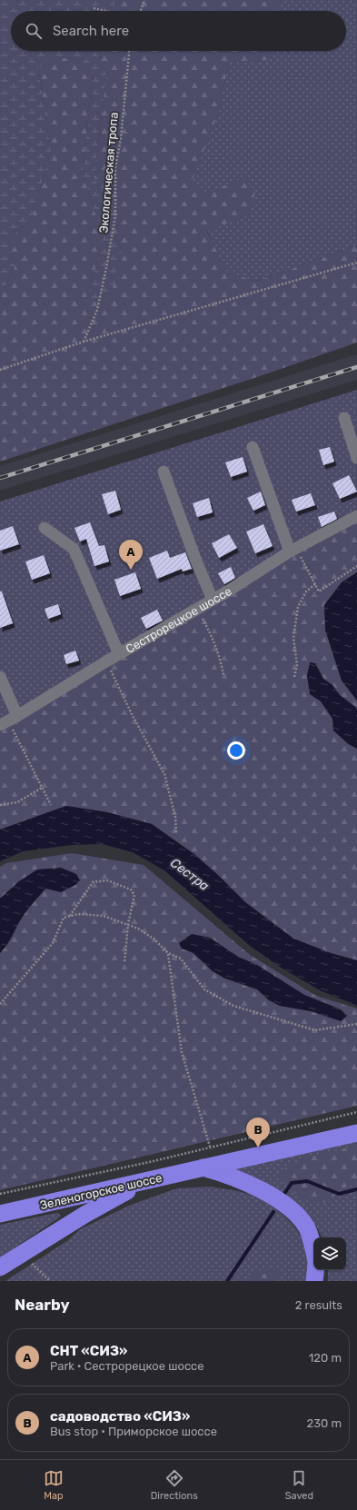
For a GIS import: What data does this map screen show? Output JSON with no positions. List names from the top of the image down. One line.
{"streets":{"highway":["Зеленогорское шоссе"],"street":["Сестрорецкое шоссе"],"path":["Экологическая тропа"]},"water":["Сестра"],"page":{"search":"Search here","pins":["A","B"],"heading":["Nearby","2 results"],"list":[{"mark":"A","name":"СНТ «СИЗ»","note":"Park · Сестрорецкое шоссе","value":"120 m"},{"mark":"B","name":"садоводство «СИЗ»","note":"Bus stop · Приморское шоссе","value":"230 m"}],"nav":["Map","Directions","Saved"]}}
